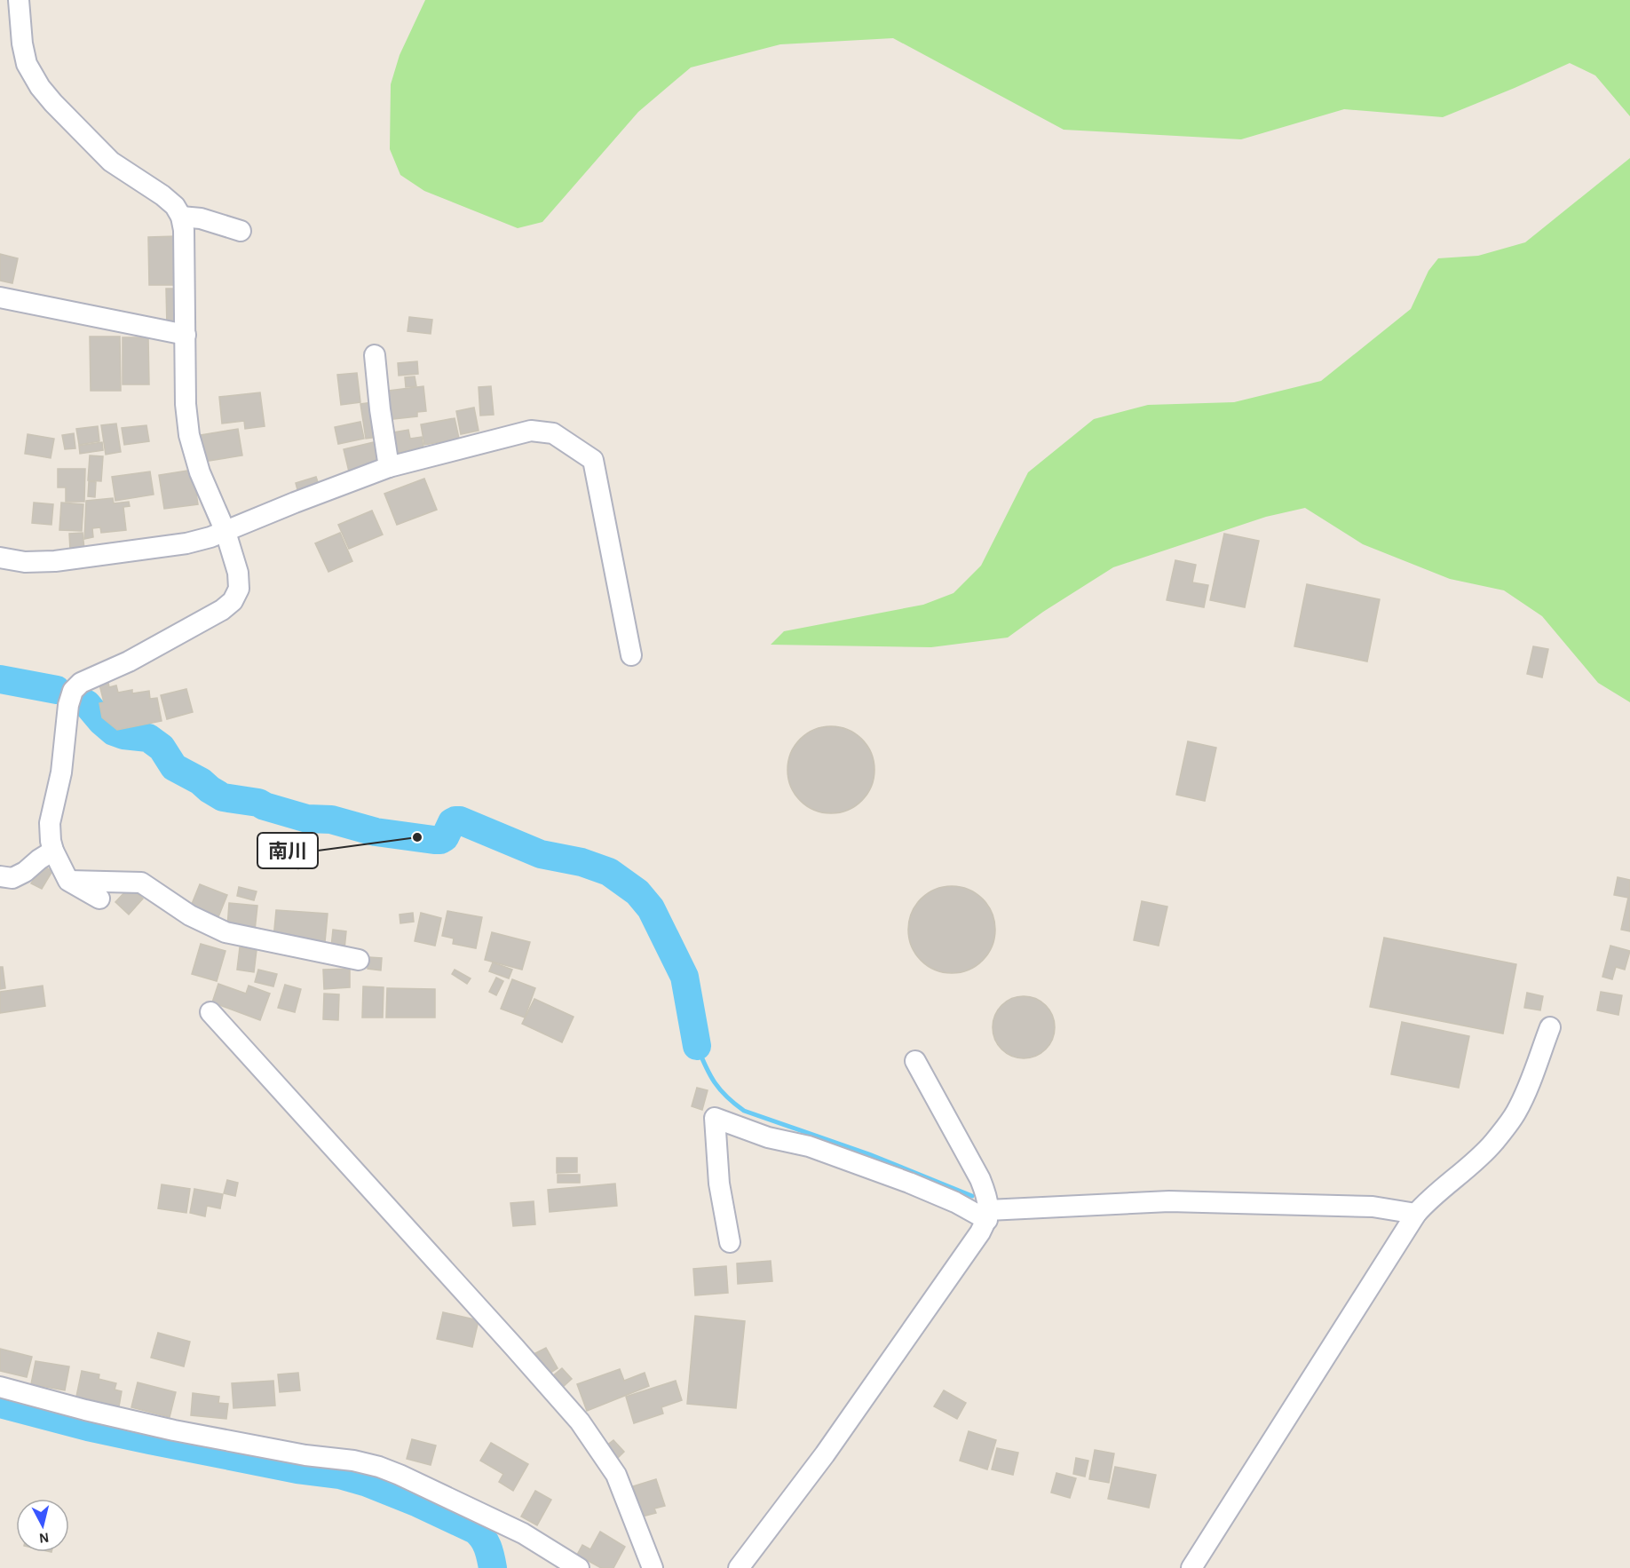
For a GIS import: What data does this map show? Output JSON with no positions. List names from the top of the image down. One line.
{"places":["南川"],"north":"bottom"}
